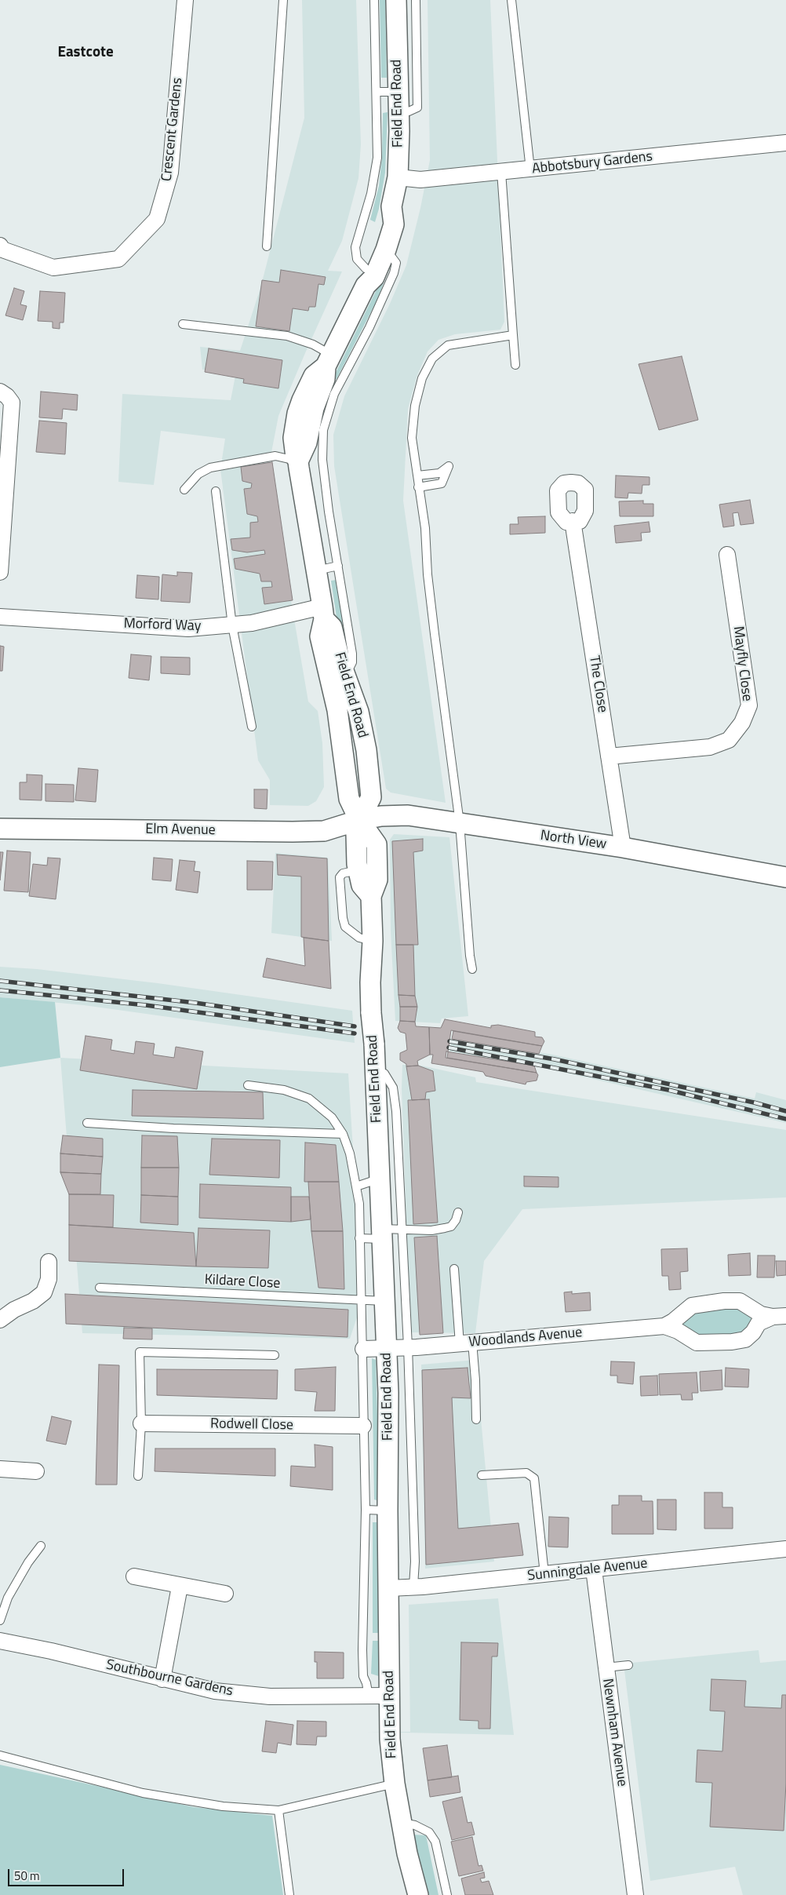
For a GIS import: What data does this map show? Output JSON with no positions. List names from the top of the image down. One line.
{"streets":{"street":["Field End Road","Crescent Gardens","Abbotsbury Gardens","Morford Way","Mayfly Close","The Close","Elm Avenue","North View","Woodlands Avenue","Rodwell Close","Sunningdale Avenue","Southbourne Gardens","Newnham Avenue"],"lane":["Kildare Close"]},"crossings":[["Field End Road","Abbotsbury Gardens"],["Field End Road","Morford Way"],["Field End Road","Elm Avenue"],["Field End Road","North View"],["Field End Road","Kildare Close"],["Field End Road","Woodlands Avenue"],["Field End Road","Sunningdale Avenue"],["Field End Road","Southbourne Gardens"],["Mayfly Close","The Close"],["The Close","North View"],["Elm Avenue","North View"],["Sunningdale Avenue","Newnham Avenue"]],"districts":["Eastcote"],"scale_bar":"50 m"}
